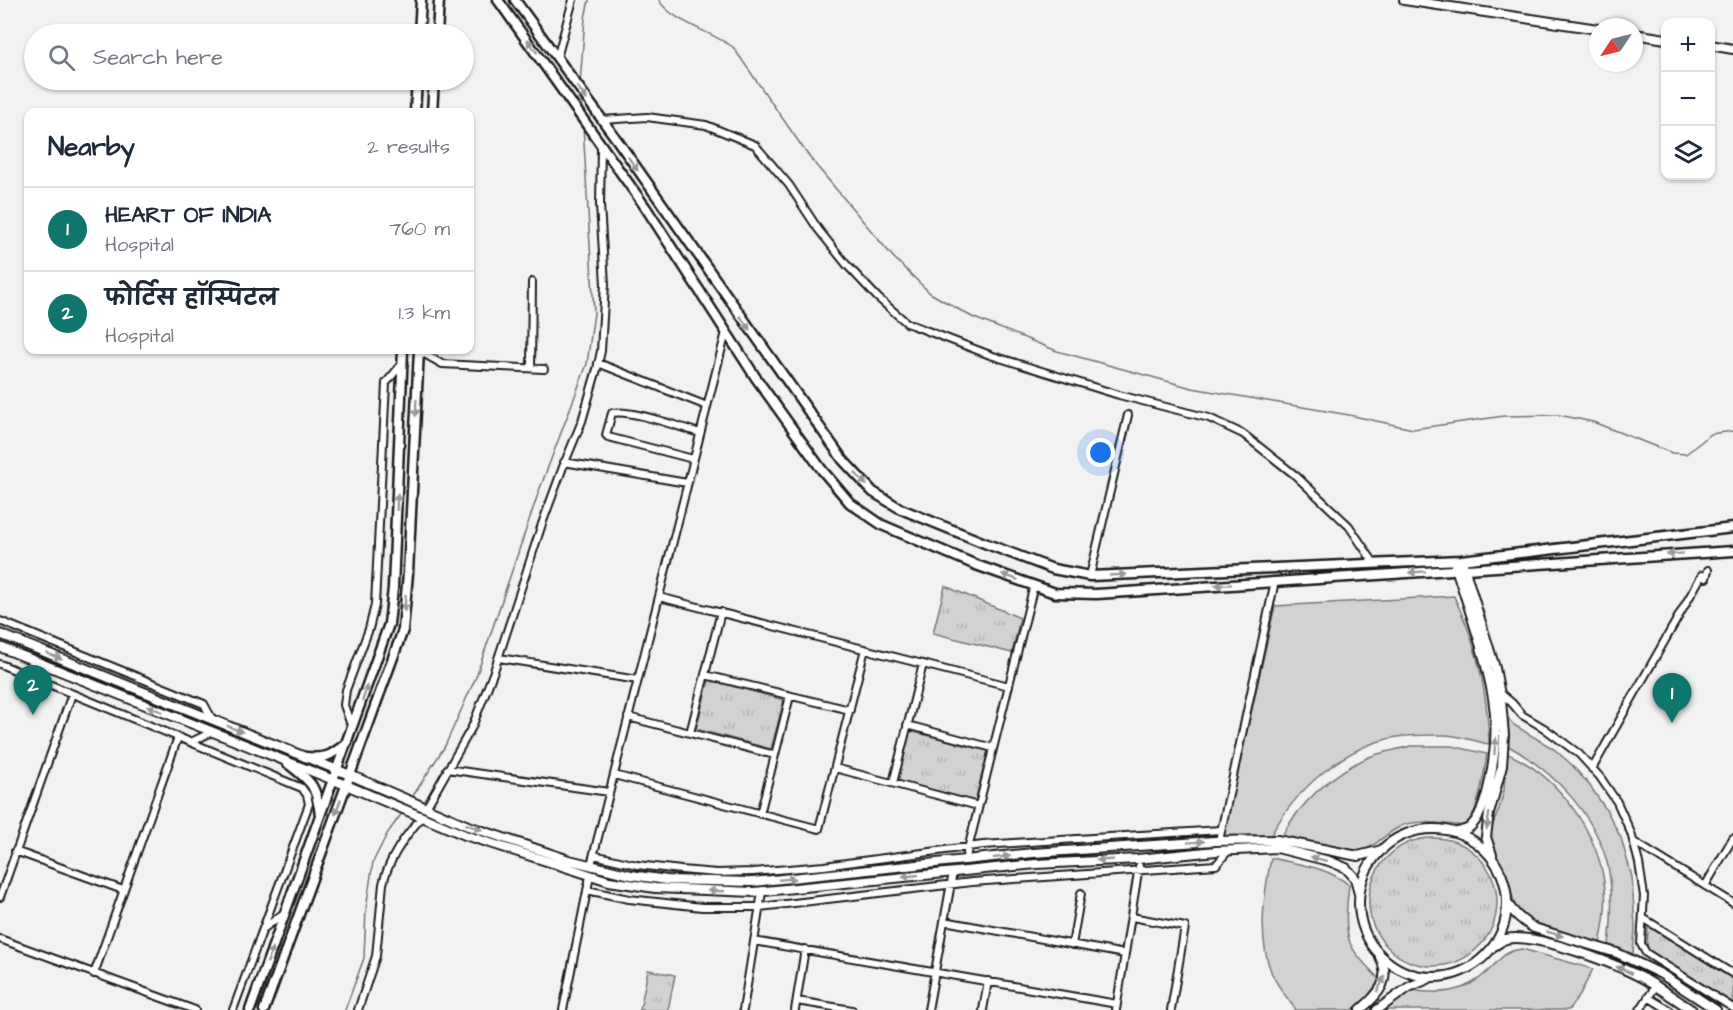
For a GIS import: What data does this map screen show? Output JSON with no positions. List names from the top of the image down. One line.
{"north":"bottom left","page":{"map_buttons":["+","−"],"search":"Search here","heading":["Nearby","2 results"],"list":[{"mark":"1","name":"HEART OF INDIA","note":"Hospital","value":"760 m"},{"mark":"2","name":"फोर्टिस हॉस्पिटल","note":"Hospital","value":"1.3 km"}],"pins":["2","1"]}}
